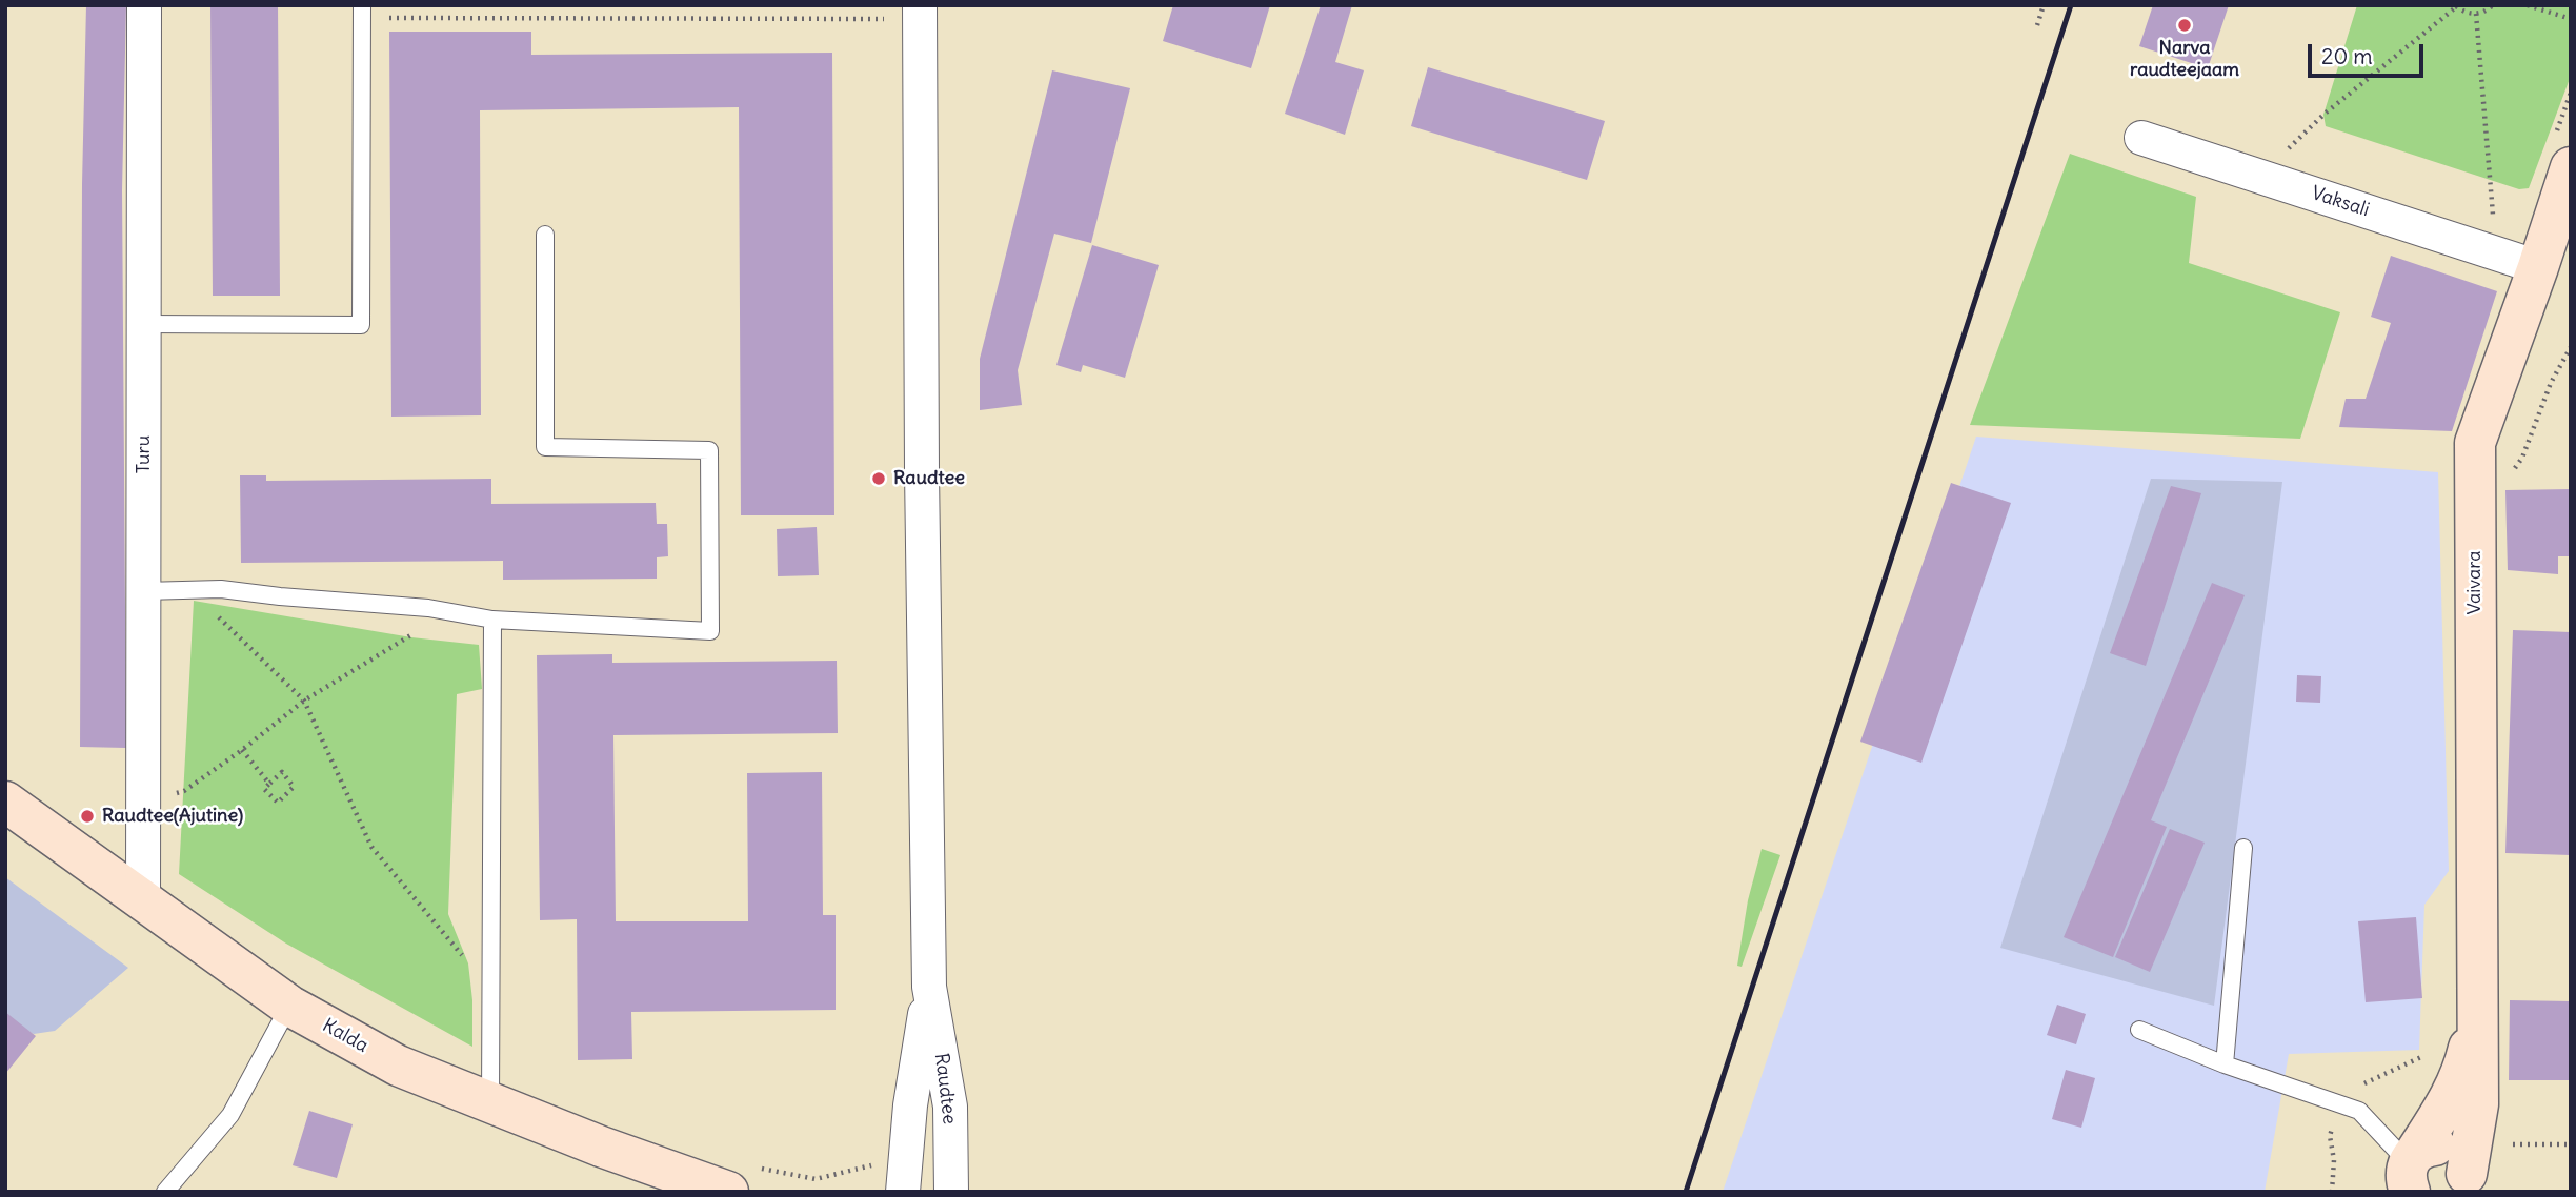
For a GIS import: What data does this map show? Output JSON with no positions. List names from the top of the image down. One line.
{"streets":{"street":["Vaksali","Turu","Vaivara","Kalda","Raudtee"]},"crossings":[["Vaksali","Vaivara"],["Turu","Kalda"]],"places":["Narva raudteejaam","Raudtee","Raudtee(Ajutine)"],"scale_bar":"20 m"}
